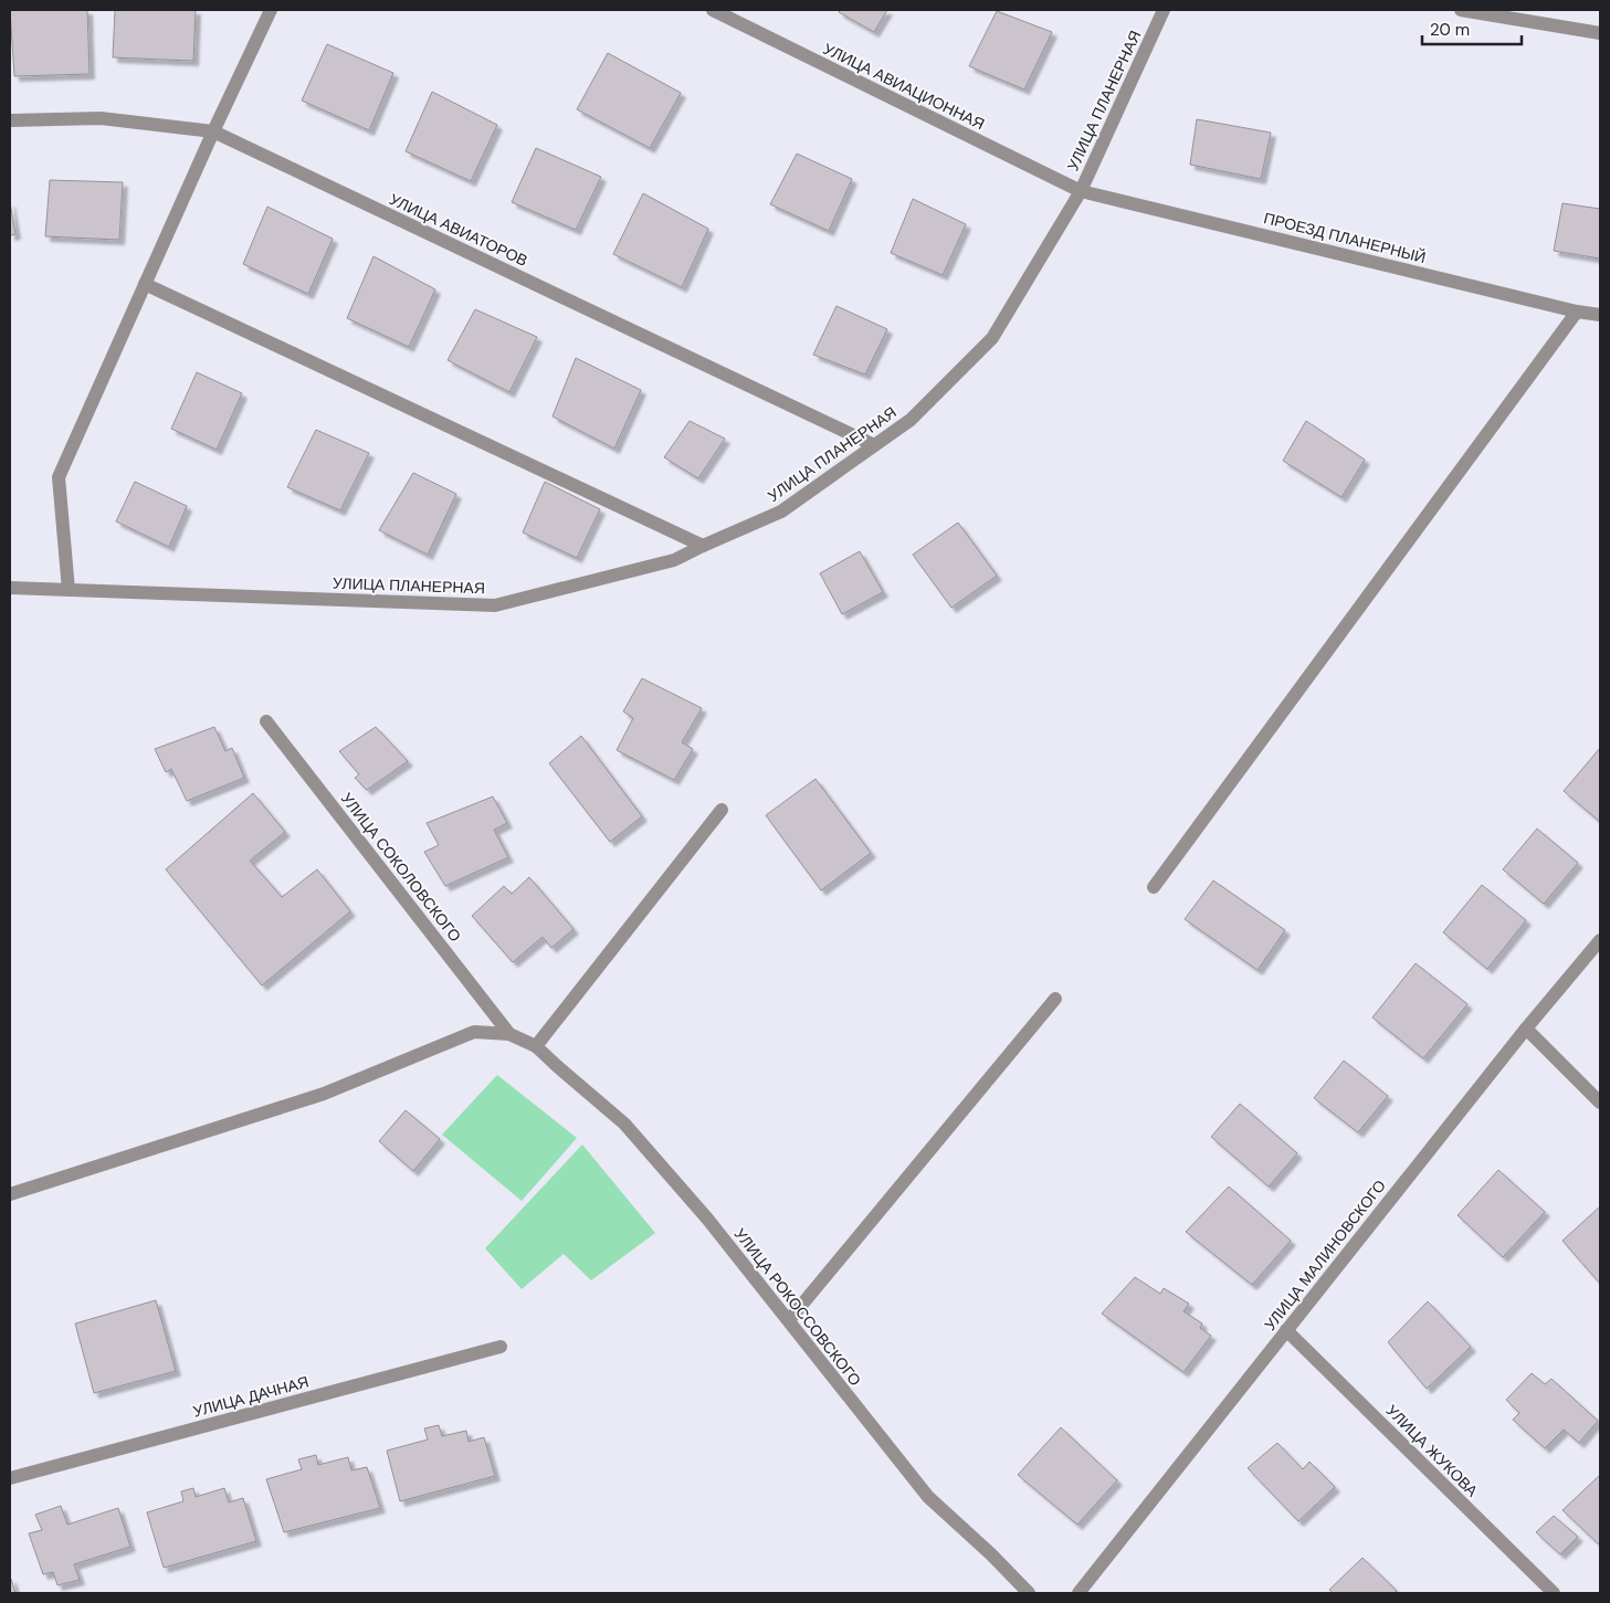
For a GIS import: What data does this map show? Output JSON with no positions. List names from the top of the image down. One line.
{"streets":{"street":["УЛИЦА АВИАЦИОННАЯ","УЛИЦА ПЛАНЕРНАЯ","УЛИЦА АВИАТОРОВ","ПРОЕЗД ПЛАНЕРНЫЙ","УЛИЦА СОКОЛОВСКОГО","УЛИЦА МАЛИНОВСКОГО","УЛИЦА РОКОССОВСКОГО","УЛИЦА ДАЧНАЯ","УЛИЦА ЖУКОВА"]},"crossings":[["УЛИЦА АВИАЦИОННАЯ","УЛИЦА ПЛАНЕРНАЯ"],["УЛИЦА АВИАЦИОННАЯ","ПРОЕЗД ПЛАНЕРНЫЙ"],["УЛИЦА ПЛАНЕРНАЯ","УЛИЦА АВИАТОРОВ"],["УЛИЦА ПЛАНЕРНАЯ","ПРОЕЗД ПЛАНЕРНЫЙ"],["УЛИЦА СОКОЛОВСКОГО","УЛИЦА РОКОССОВСКОГО"],["УЛИЦА МАЛИНОВСКОГО","УЛИЦА ЖУКОВА"]],"scale_bar":"20 m"}
